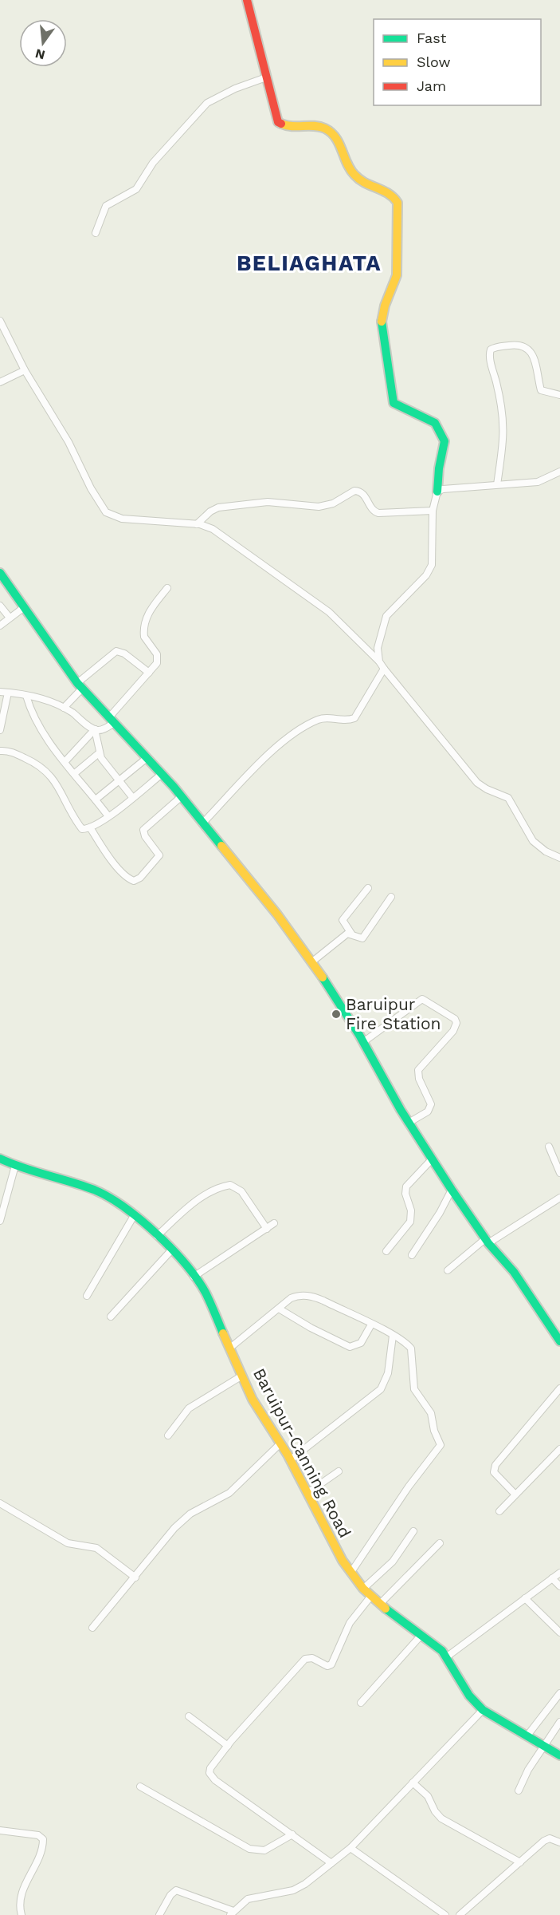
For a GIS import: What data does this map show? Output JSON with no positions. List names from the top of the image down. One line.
{"streets":{"street":["Baruipur-Canning Road"]},"districts":["BELIAGHATA"],"places":["Baruipur Fire Station"],"legend":["Fast","Slow","Jam"],"north":"bottom"}
